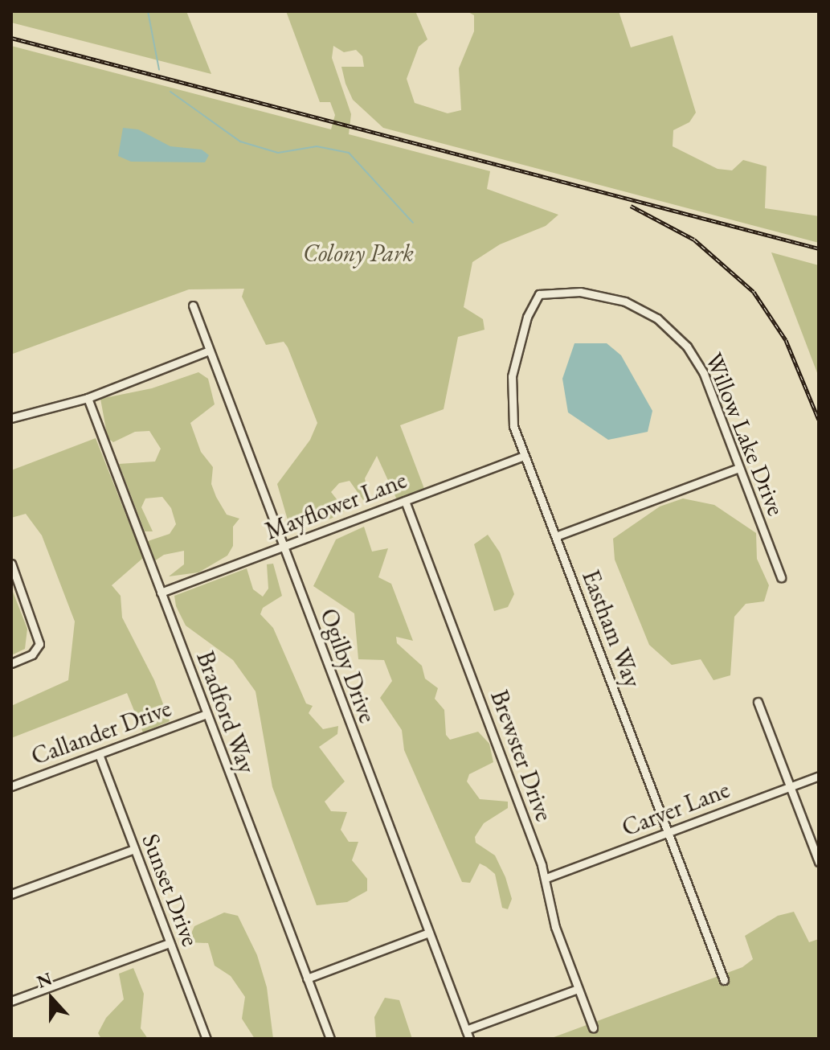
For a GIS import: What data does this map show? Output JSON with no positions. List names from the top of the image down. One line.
{"streets":{"street":["Willow Lake Drive","Mayflower Lane","Eastham Way","Ogilby Drive","Bradford Way","Callander Drive","Brewster Drive","Carver Lane","Sunset Drive"]},"crossings":[["Willow Lake Drive","Eastham Way"],["Mayflower Lane","Eastham Way"],["Mayflower Lane","Ogilby Drive"],["Mayflower Lane","Bradford Way"],["Mayflower Lane","Brewster Drive"],["Eastham Way","Carver Lane"],["Bradford Way","Callander Drive"],["Callander Drive","Sunset Drive"],["Brewster Drive","Carver Lane"]],"parks":["Colony Park"],"north":"top"}
